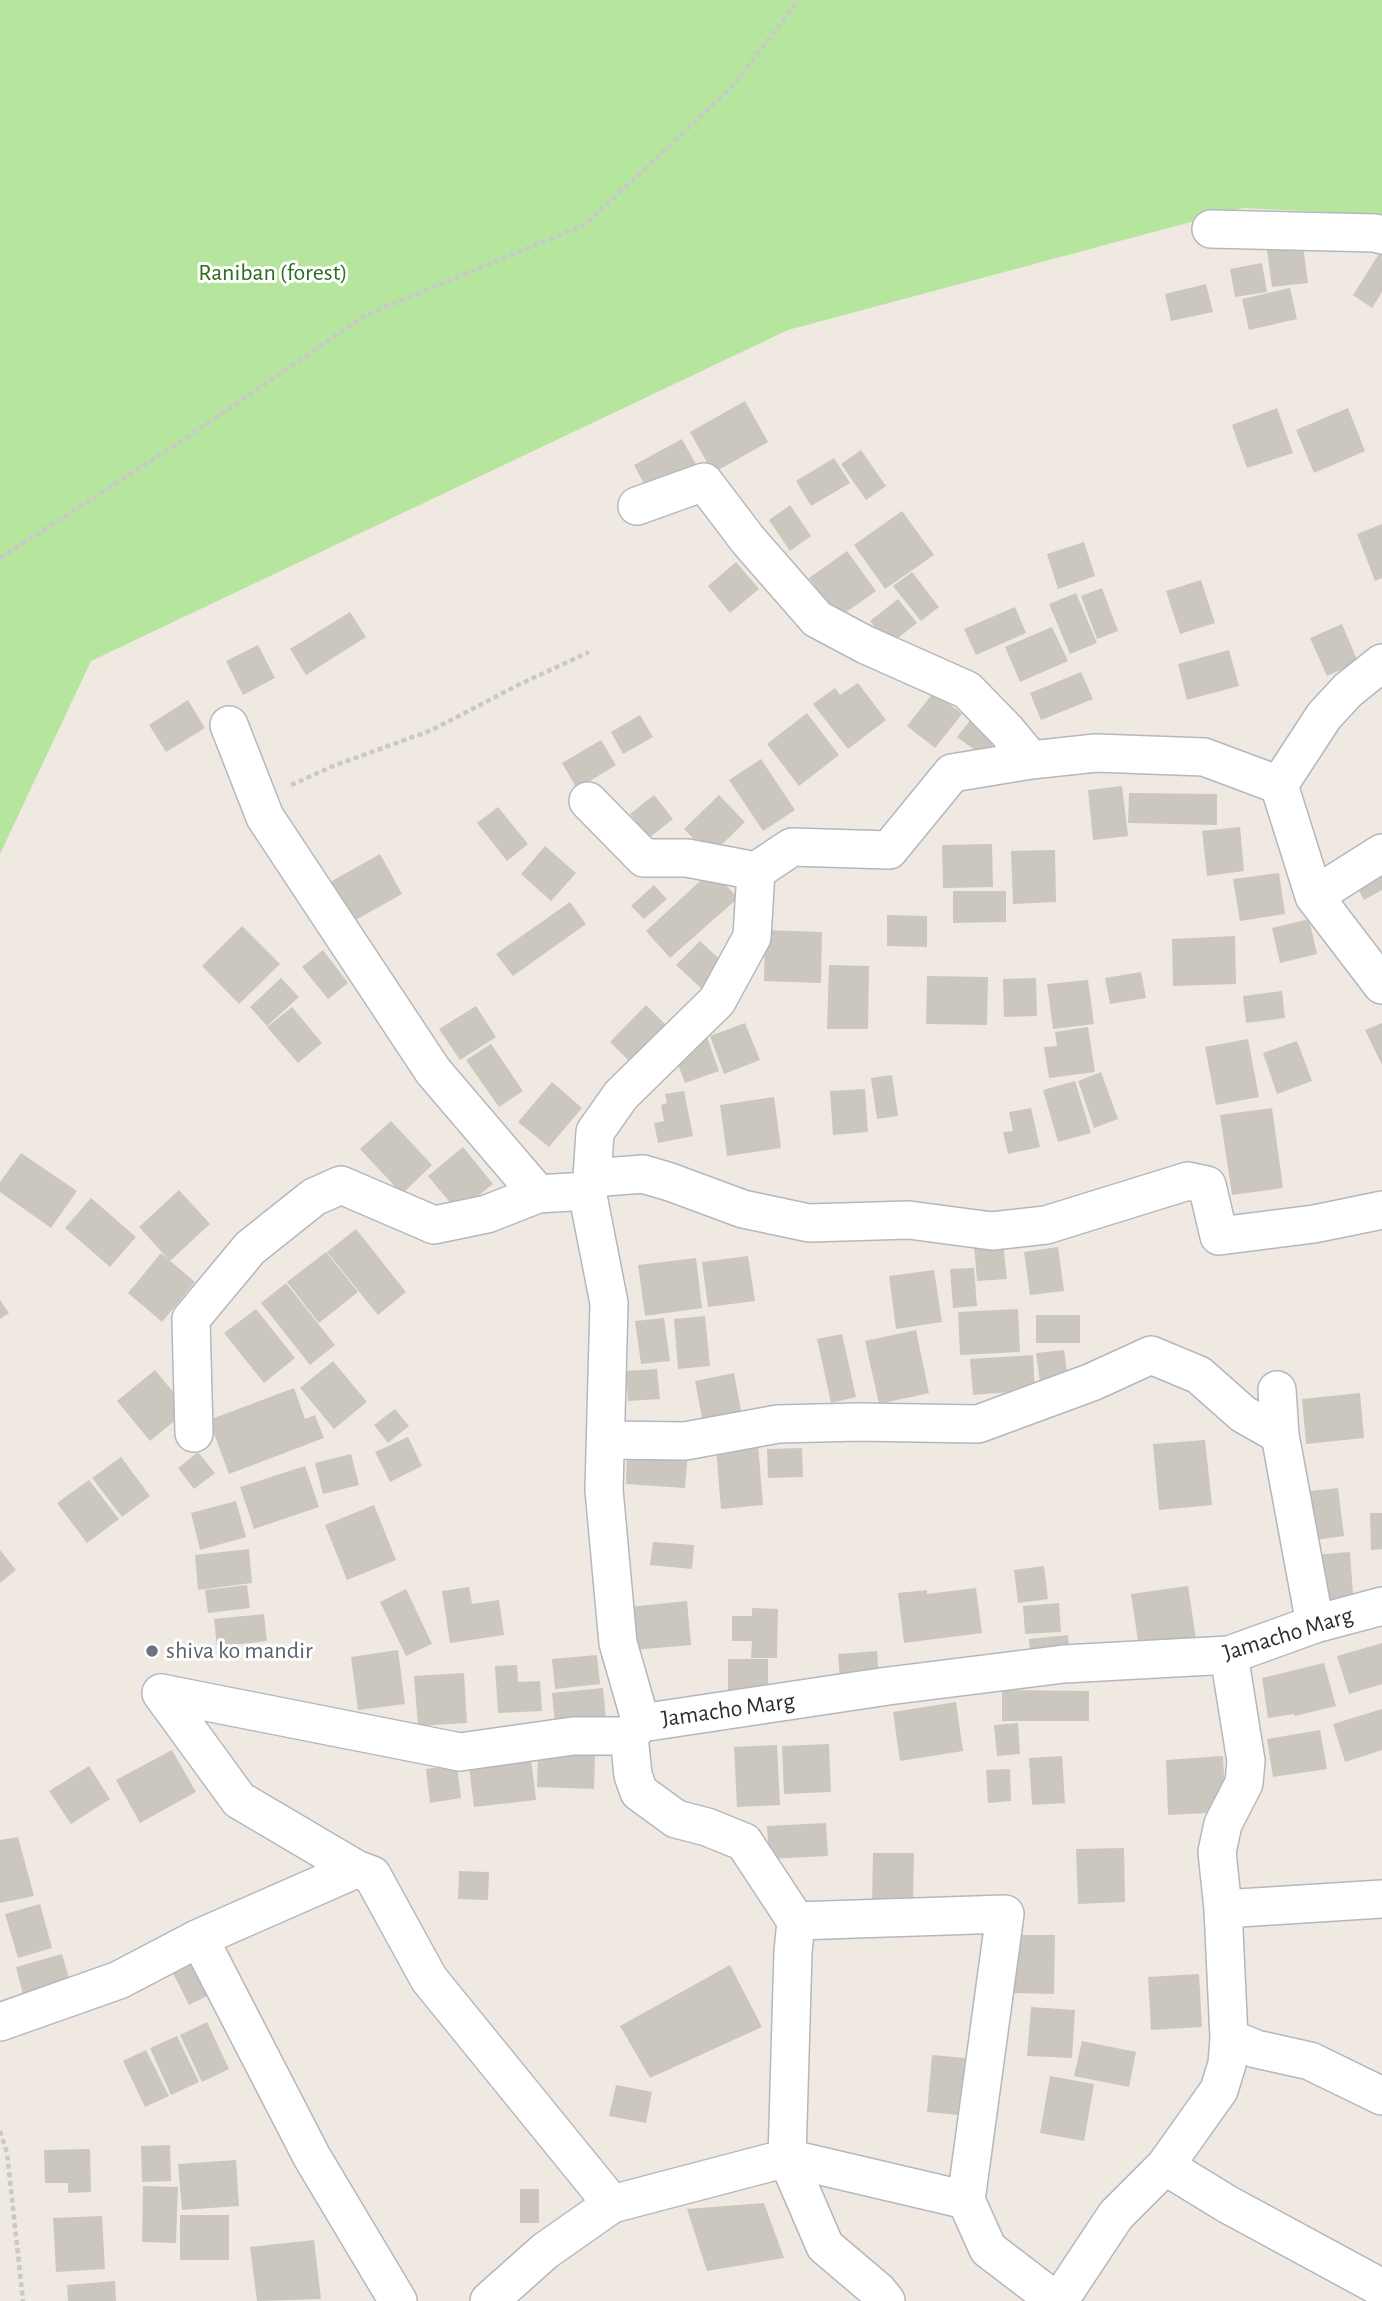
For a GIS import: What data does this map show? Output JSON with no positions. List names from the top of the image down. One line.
{"streets":{"street":["Jamacho Marg"]},"parks":["Raniban (forest)"],"places":["shiva ko mandir"]}
